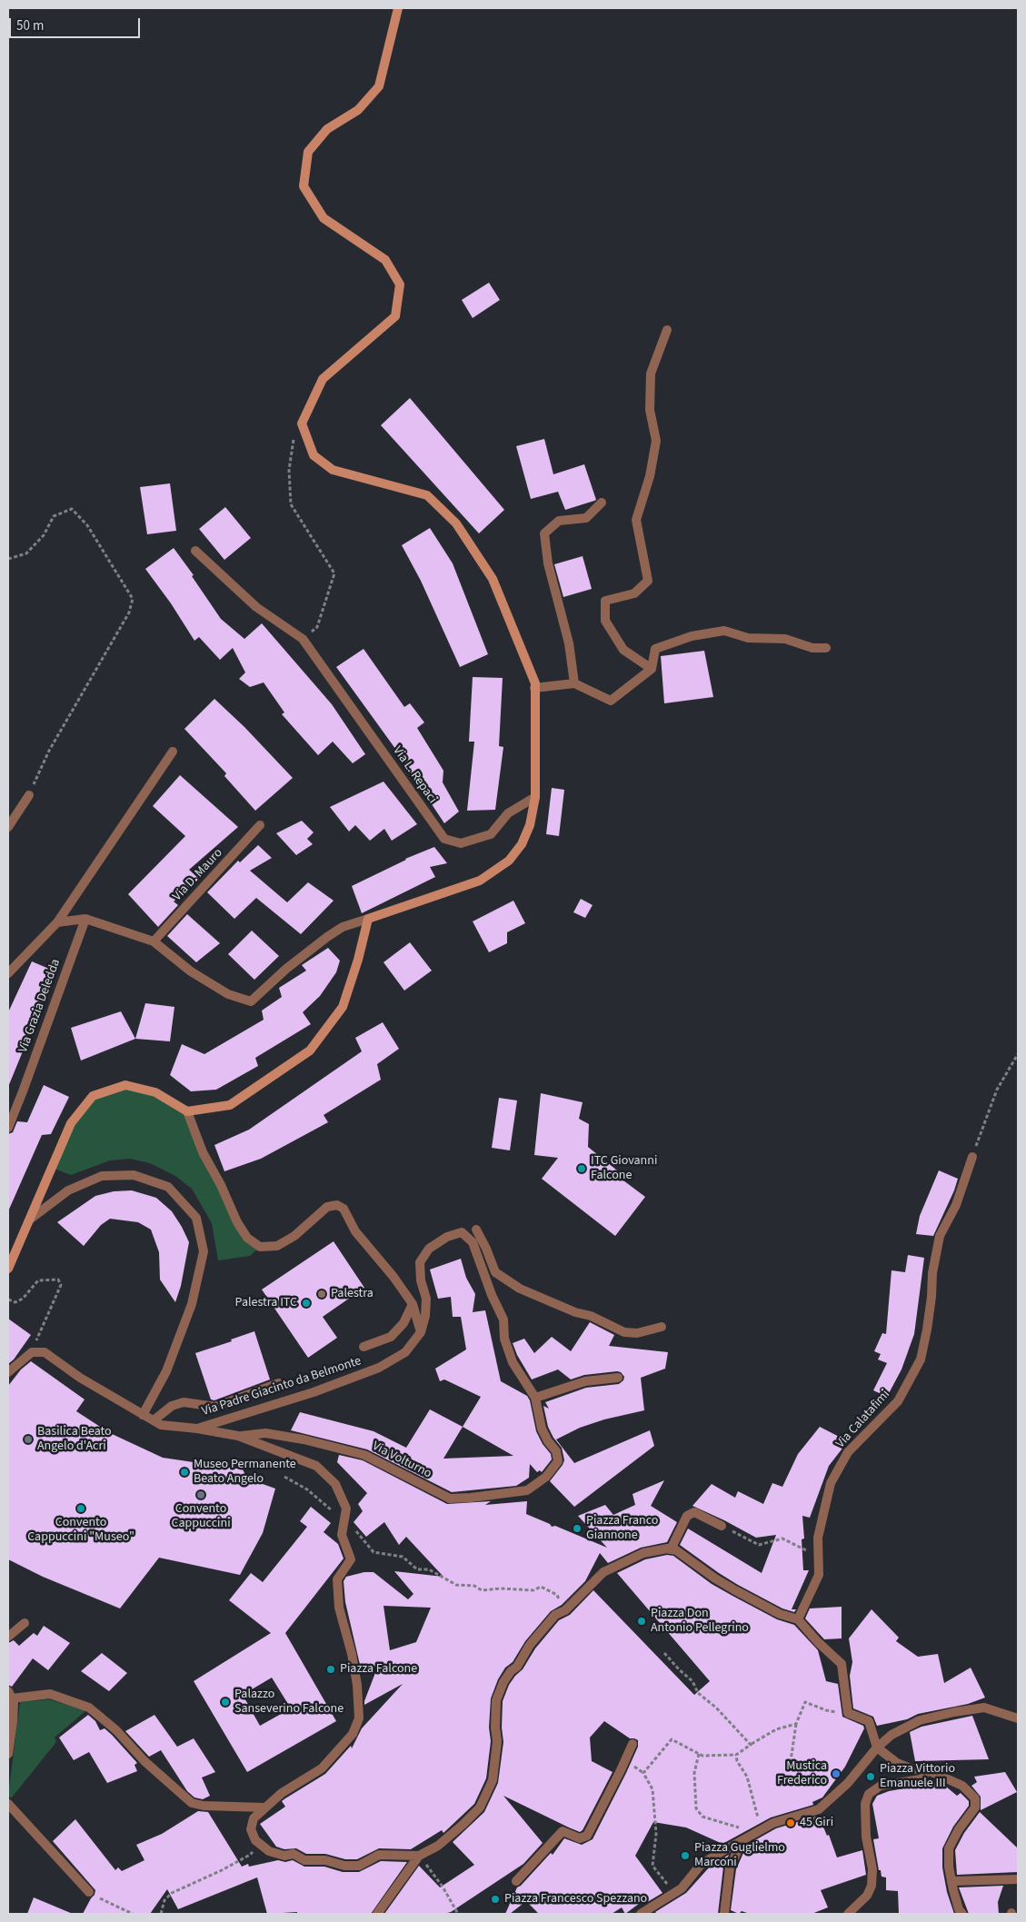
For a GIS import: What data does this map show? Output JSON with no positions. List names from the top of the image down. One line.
{"streets":{"street":["Via L. Repaci","Via D. Mauro","Via Grazia Deledda","Via Padre Giacinto da Belmonte","Via Calatafimi","Via Volturno"]},"places":["ITC Giovanni Falcone","Palestra","Palestra ITC","Basilica Beato Angelo d'Acri","Museo Permanente Beato Angelo","Convento Cappuccini","Convento Cappuccini \"Museo\"","Piazza Franco Giannone","Piazza Don Antonio Pellegrino","Piazza Falcone","Palazzo Sanseverino Falcone","Mustica Frederico","Piazza Vittorio Emanuele III","45 Giri","Piazza Guglielmo Marconi","Piazza Francesco Spezzano"],"scale_bar":"50 m"}
